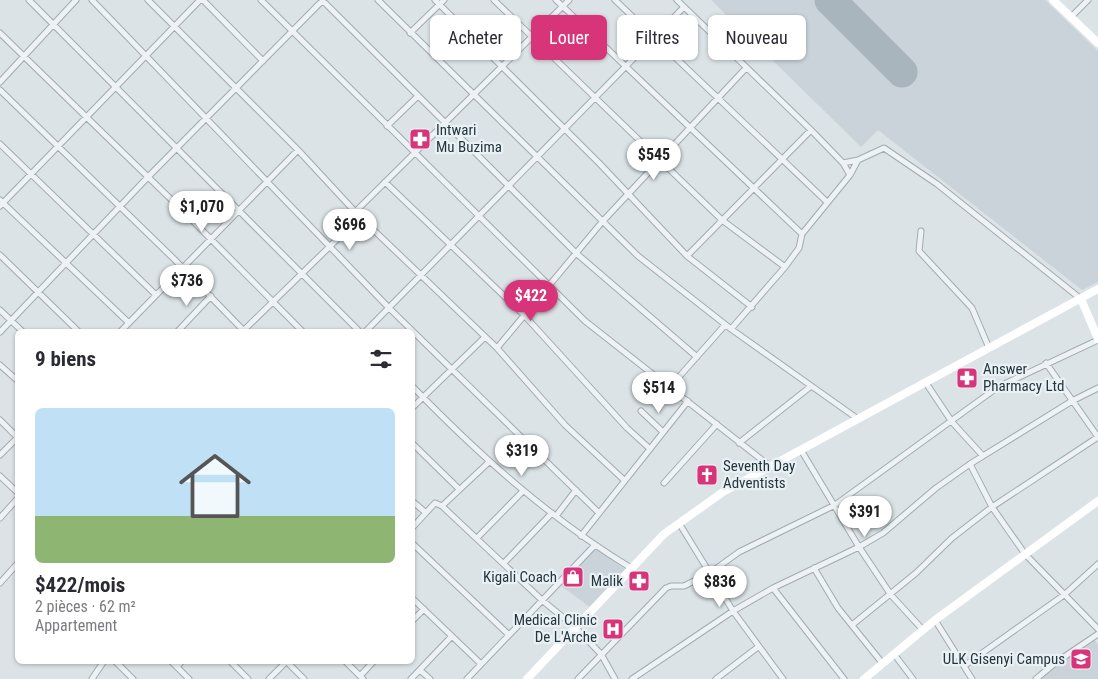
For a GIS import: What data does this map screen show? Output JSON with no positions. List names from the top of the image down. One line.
{"places":{"pharmacy":["Intwari Mu Buzima","Answer Pharmacy Ltd","Malik"],"church":["Seventh Day Adventists"],"shop":["Kigali Coach"],"hospital":["Medical Clinic De L'Arche"],"school or university":["ULK Gisenyi Campus"]},"page":{"chip":["Acheter","Louer","Filtres","Nouveau"],"price":["$545","$1,070","$696","$736","$422","$514","$319","$391","$836"],"heading":"9 biens","list":[{"name":"$422/mois","note":"2 pièces · 62 m² · Appartement"}]}}
